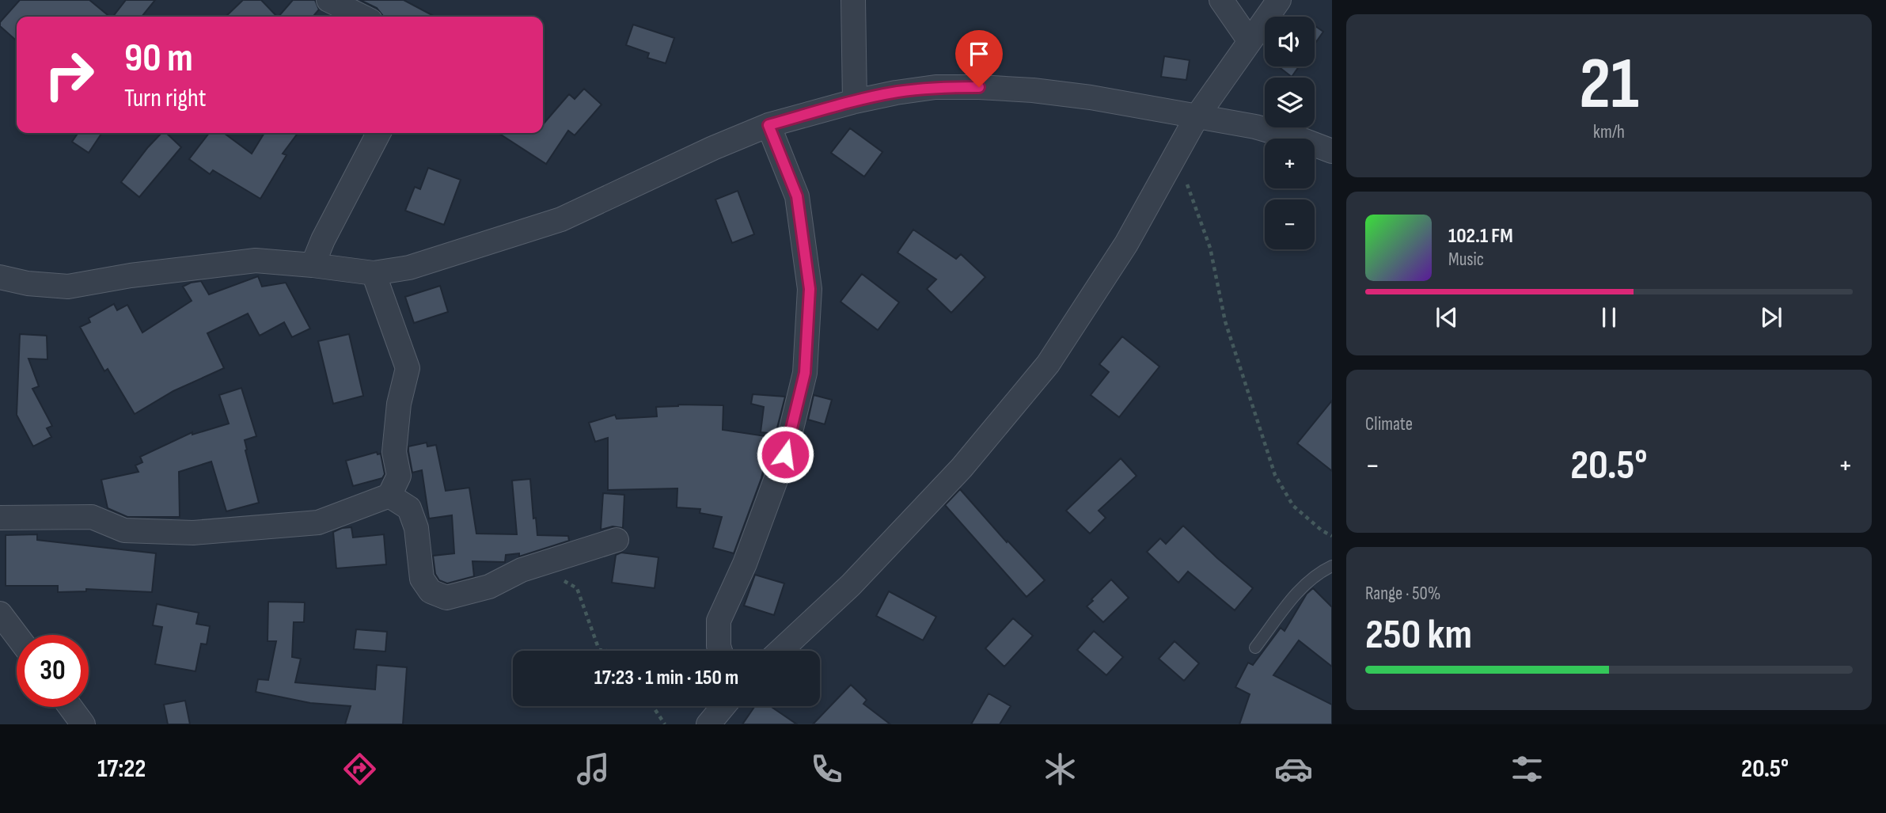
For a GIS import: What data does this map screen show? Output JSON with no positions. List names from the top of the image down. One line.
{"page":{"tile":[["21","km/h"],"Climate",["Range · 50%","250 km"]],"map_buttons":["+","−"],"turn":["90 m","Turn right"],"song":["102.1 FM","Music"],"heat":["−","20.5°","+"],"limit":"30","trip":"17:23 · 1 min · 150 m","tabs":["17:22","20.5°"]}}
